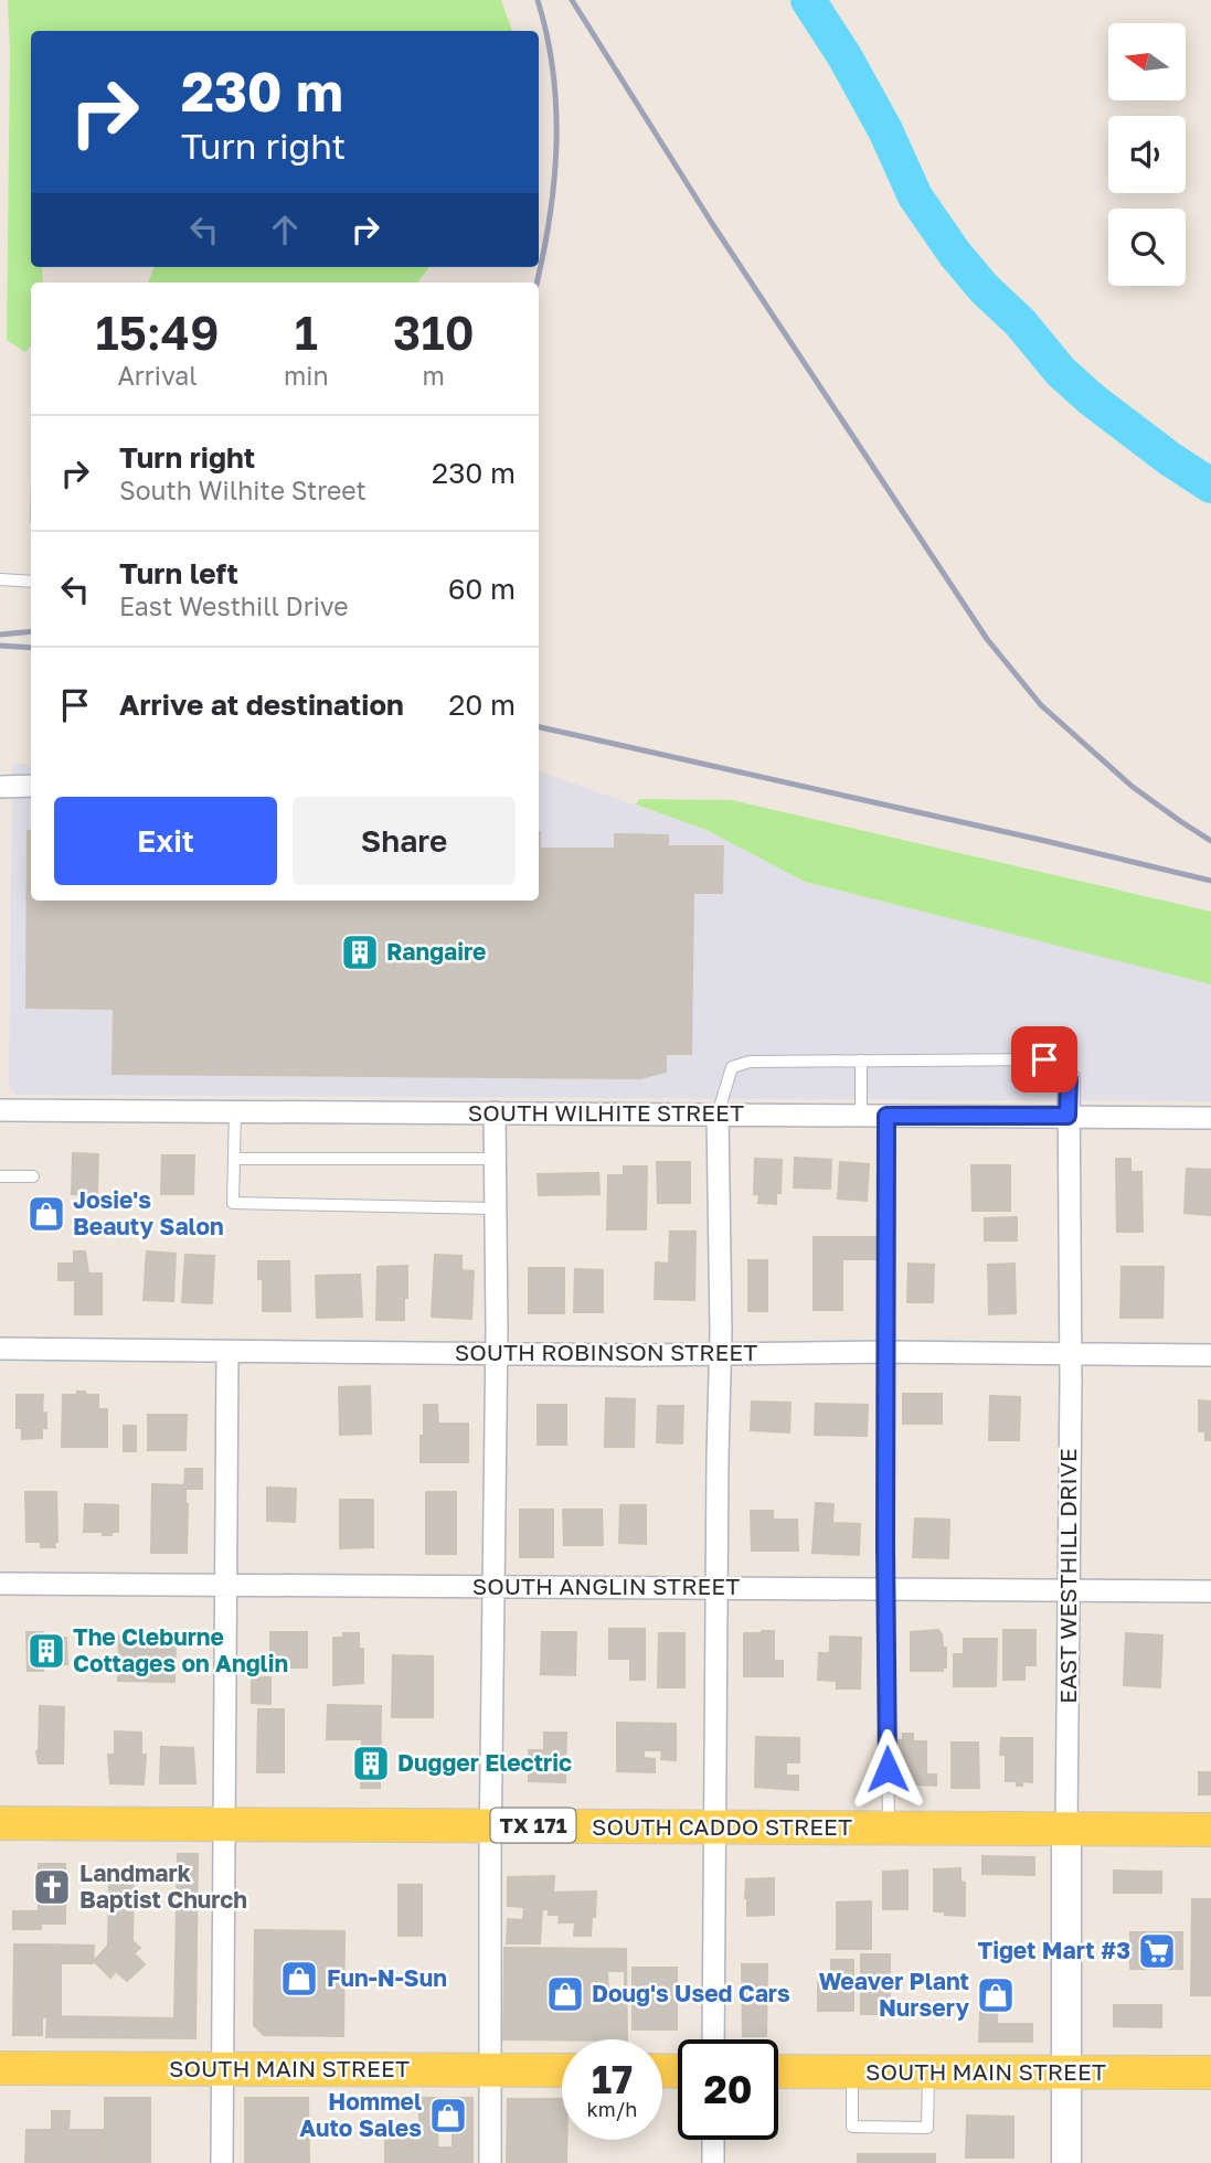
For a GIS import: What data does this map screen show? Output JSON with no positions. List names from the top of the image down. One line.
{"streets":{"main road":["TX 171","SOUTH CADDO STREET","SOUTH MAIN STREET"],"street":["SOUTH WILHITE STREET","SOUTH ROBINSON STREET","EAST WESTHILL DRIVE","SOUTH ANGLIN STREET"]},"crossings":[["SOUTH WILHITE STREET","EAST WESTHILL DRIVE"],["SOUTH ROBINSON STREET","EAST WESTHILL DRIVE"],["EAST WESTHILL DRIVE","SOUTH ANGLIN STREET"],["EAST WESTHILL DRIVE","SOUTH CADDO STREET"],["EAST WESTHILL DRIVE","SOUTH MAIN STREET"]],"places":{"building":["Rangaire","The Cleburne Cottages on Anglin","Dugger Electric"],"shop":["Josie's Beauty Salon","Fun-N-Sun","Doug's Used Cars","Weaver Plant Nursery","Hommel Auto Sales"],"church":["Landmark Baptist Church"],"supermarket":["Tiget Mart #3"]},"north":"left","page":{"turn":["230 m","Turn right"],"eta":["15:49","Arrival","1","min","310","m"],"list":[{"name":"Turn right","note":"South Wilhite Street","value":"230 m"},{"name":"Turn left","note":"East Westhill Drive","value":"60 m"},{"name":"Arrive at destination","value":"20 m"}],"buttons":["Exit","Share"],"speed":"17 km/h","limit":"20"}}
